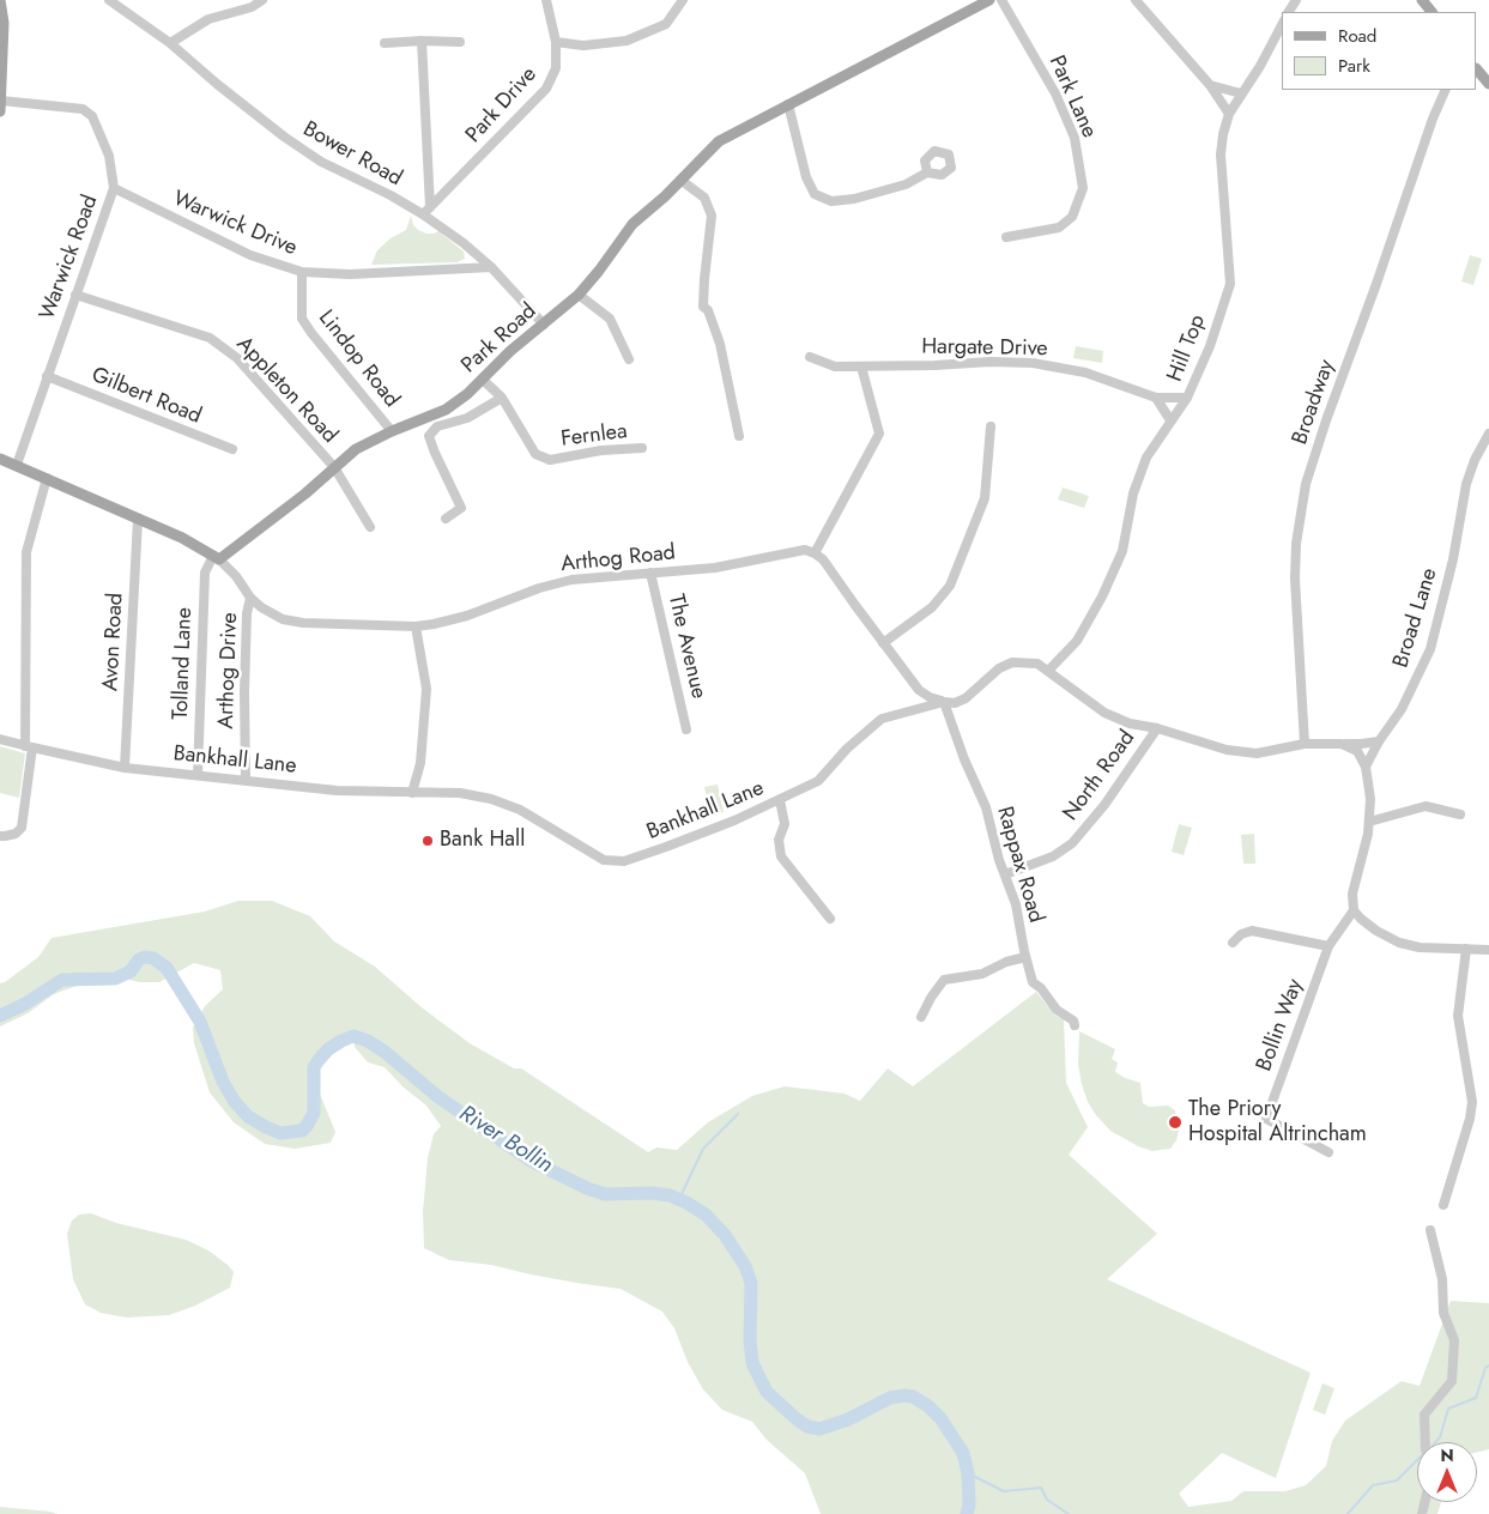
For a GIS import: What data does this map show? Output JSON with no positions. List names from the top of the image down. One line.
{"streets":{"main road":["Park Road"],"street":["Park Lane","Park Drive","Bower Road","Warwick Drive","Warwick Road","Hargate Drive","Hill Top","Lindop Road","Appleton Road","Gilbert Road","Broadway","Fernlea","Arthog Road","Broad Lane","Avon Road","The Avenue","Tolland Lane","Arthog Drive","Bankhall Lane","North Road","Rappax Road","Bollin Way"]},"crossings":[["Park Drive","Bower Road"],["Bower Road","Warwick Drive"],["Bower Road","Park Road"],["Warwick Drive","Warwick Road"],["Warwick Drive","Lindop Road"],["Warwick Road","Appleton Road"],["Warwick Road","Gilbert Road"],["Park Road","Lindop Road"],["Park Road","Appleton Road"],["Park Road","Fernlea"],["Park Road","Arthog Road"],["Park Road","Tolland Lane"],["Hargate Drive","Hill Top"],["Hill Top","Bankhall Lane"],["Broadway","Bankhall Lane"],["Arthog Road","The Avenue"],["Arthog Road","Tolland Lane"],["Arthog Road","Arthog Drive"],["Broad Lane","Bankhall Lane"],["Avon Road","Bankhall Lane"],["Tolland Lane","Bankhall Lane"],["Arthog Drive","Bankhall Lane"],["Bankhall Lane","North Road"],["Bankhall Lane","Rappax Road"],["North Road","Rappax Road"]],"water":["River Bollin"],"places":["Bank Hall","The Priory Hospital Altrincham"],"legend":["Road","Park"],"north":"top"}
